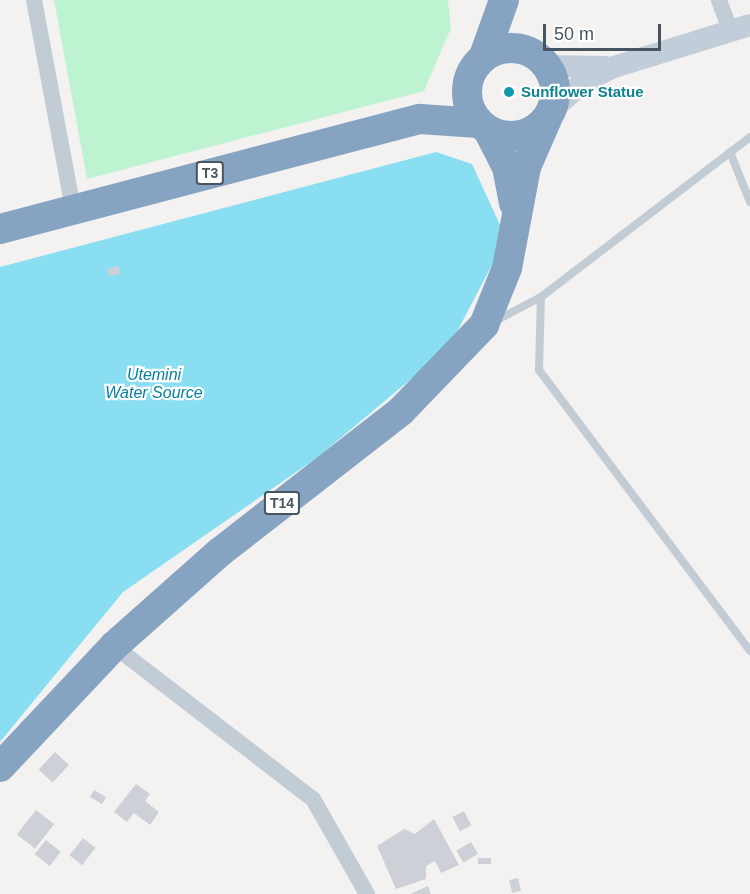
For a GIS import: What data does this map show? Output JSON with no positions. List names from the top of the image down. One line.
{"streets":{"highway":["T3","T14"]},"crossings":[["T3","T14"]],"water":["Utemini Water Source"],"places":["Sunflower Statue"],"scale_bar":"50 m"}
